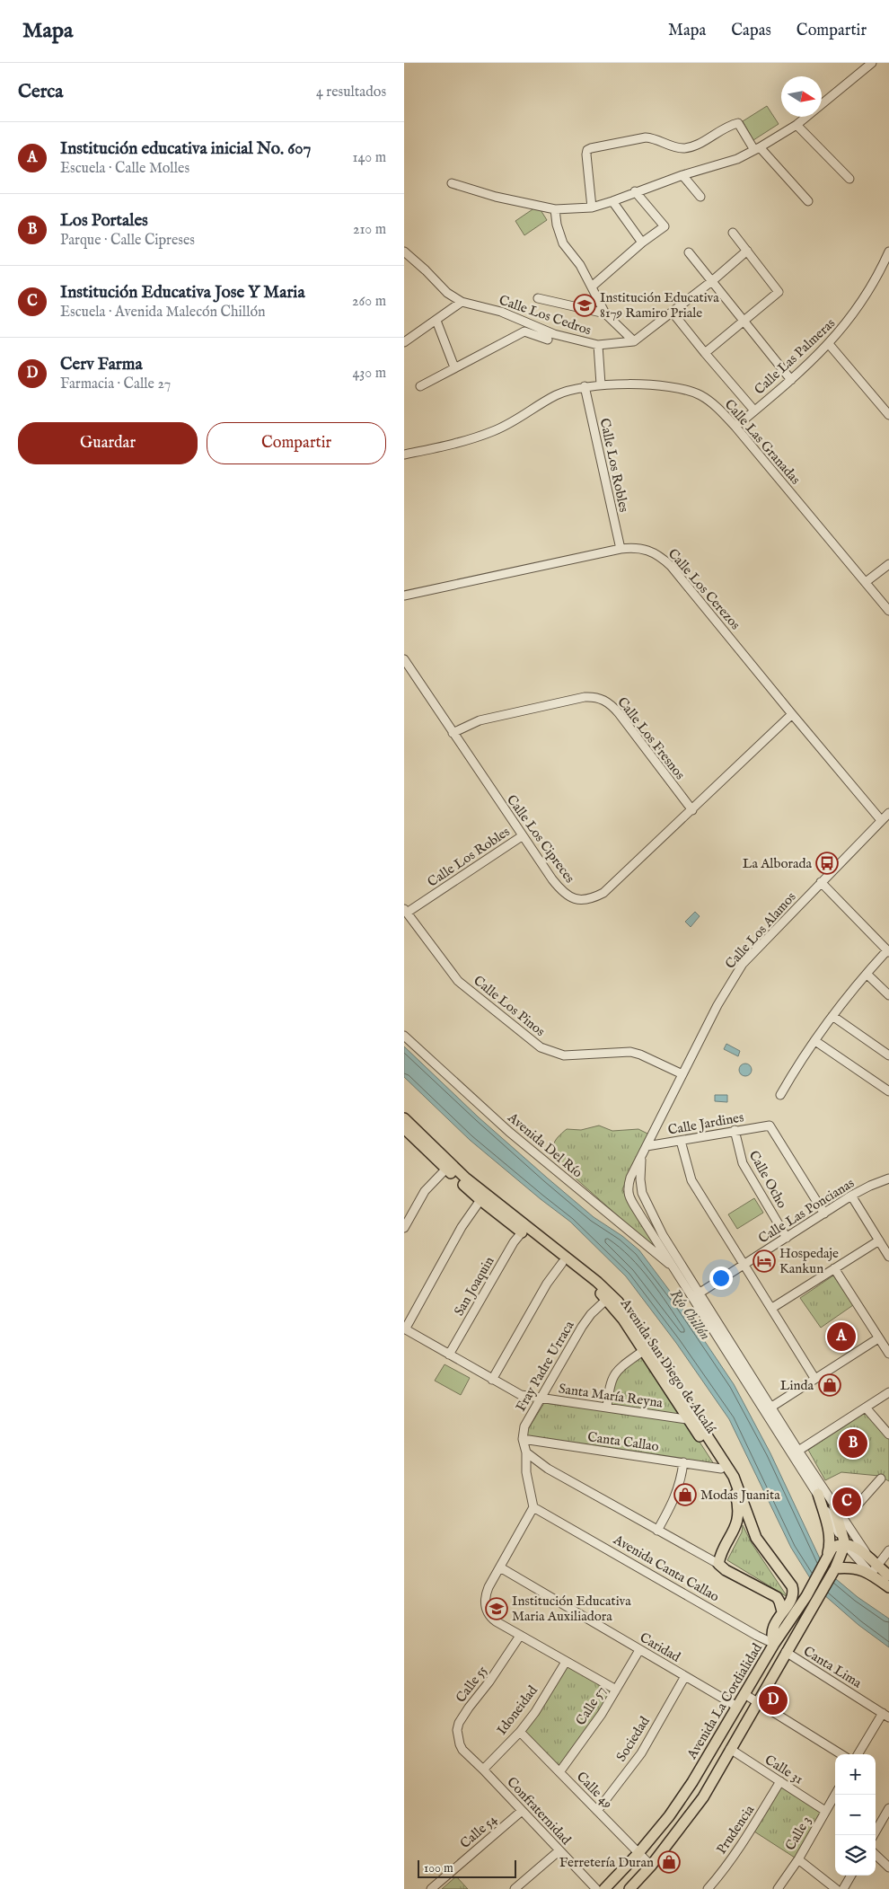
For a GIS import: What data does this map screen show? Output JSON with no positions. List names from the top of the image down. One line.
{"streets":{"main road":["Avenida San Diego de Alcalá","Avenida Canta Callao","Avenida La Cordialidad"],"street":["Calle Los Cedros","Calle Las Palmeras","Calle Las Granadas","Calle Los Robles","Calle Los Cerezos","Calle Los Fresnos","Calle Los Cipreces","Calle Los Alamos","Calle Los Pinos","Calle Jardines","Avenida Del Río","Calle Ocho","Calle Las Poncianas","San Joaquin","Fray Padre Urraca","Santa María Reyna","Canta Callao","Caridad","Canta Lima","Calle 55","Calle 57","Idoneidad","Sociedad","Calle 31","Calle 49","Confraternidad","Prudencia","Calle 54","Calle 3"]},"crossings":[["Calle Las Palmeras","Calle Las Granadas"],["Calle Las Granadas","Calle Los Robles"],["Calle Los Robles","Calle Los Cerezos"],["Calle Los Robles","Calle Los Cipreces"],["Calle Los Robles","Calle Los Pinos"],["Calle Los Cerezos","Calle Los Cipreces"],["Calle Los Cerezos","Calle Los Alamos"],["Calle Los Fresnos","Calle Los Cipreces"],["Calle Los Alamos","Calle Los Pinos"],["Calle Los Alamos","Calle Jardines"],["Calle Los Alamos","Avenida Del Río"],["Calle Jardines","Calle Ocho"],["Calle Jardines","Calle Las Poncianas"],["Calle Ocho","Calle Las Poncianas"],["San Joaquin","Avenida San Diego de Alcalá"],["San Joaquin","Santa María Reyna"],["Fray Padre Urraca","Avenida San Diego de Alcalá"],["Fray Padre Urraca","Santa María Reyna"],["Fray Padre Urraca","Canta Callao"],["Avenida San Diego de Alcalá","Santa María Reyna"],["Avenida San Diego de Alcalá","Canta Callao"],["Avenida San Diego de Alcalá","Avenida Canta Callao"],["Avenida San Diego de Alcalá","Avenida La Cordialidad"],["Avenida Canta Callao","Canta Lima"],["Avenida Canta Callao","Avenida La Cordialidad"],["Caridad","Avenida La Cordialidad"],["Caridad","Calle 57"],["Caridad","Sociedad"],["Canta Lima","Avenida La Cordialidad"],["Calle 55","Confraternidad"],["Avenida La Cordialidad","Calle 31"],["Avenida La Cordialidad","Calle 49"],["Calle 57","Calle 49"],["Idoneidad","Calle 49"],["Idoneidad","Confraternidad"],["Sociedad","Calle 49"],["Calle 31","Prudencia"],["Calle 31","Calle 3"],["Confraternidad","Calle 54"]],"water":["Río Chillón"],"places":{"school or university":["Institución Educativa 8179 Ramiro Priale","Institución Educativa Maria Auxiliadora"],"bus stop":["La Alborada"],"hotel":["Hospedaje Kankun"],"shop":["Linda","Modas Juanita","Ferretería Duran"]},"scale_bar":"100 m","north":"right","page":{"header":"Mapa","nav":["Mapa","Capas","Compartir"],"heading":["Cerca","4 resultados"],"list":[{"mark":"A","name":"Institución educativa inicial No. 607","note":"Escuela · Calle Molles","value":"140 m"},{"mark":"B","name":"Los Portales","note":"Parque · Calle Cipreses","value":"210 m"},{"mark":"C","name":"Institución Educativa Jose Y Maria","note":"Escuela · Avenida Malecón Chillón","value":"260 m"},{"mark":"D","name":"Cerv Farma","note":"Farmacia · Calle 27","value":"430 m"}],"buttons":["Guardar","Compartir"],"pins":["A","B","C","D"],"map_buttons":["+","−"],"scale":"100 m"}}
